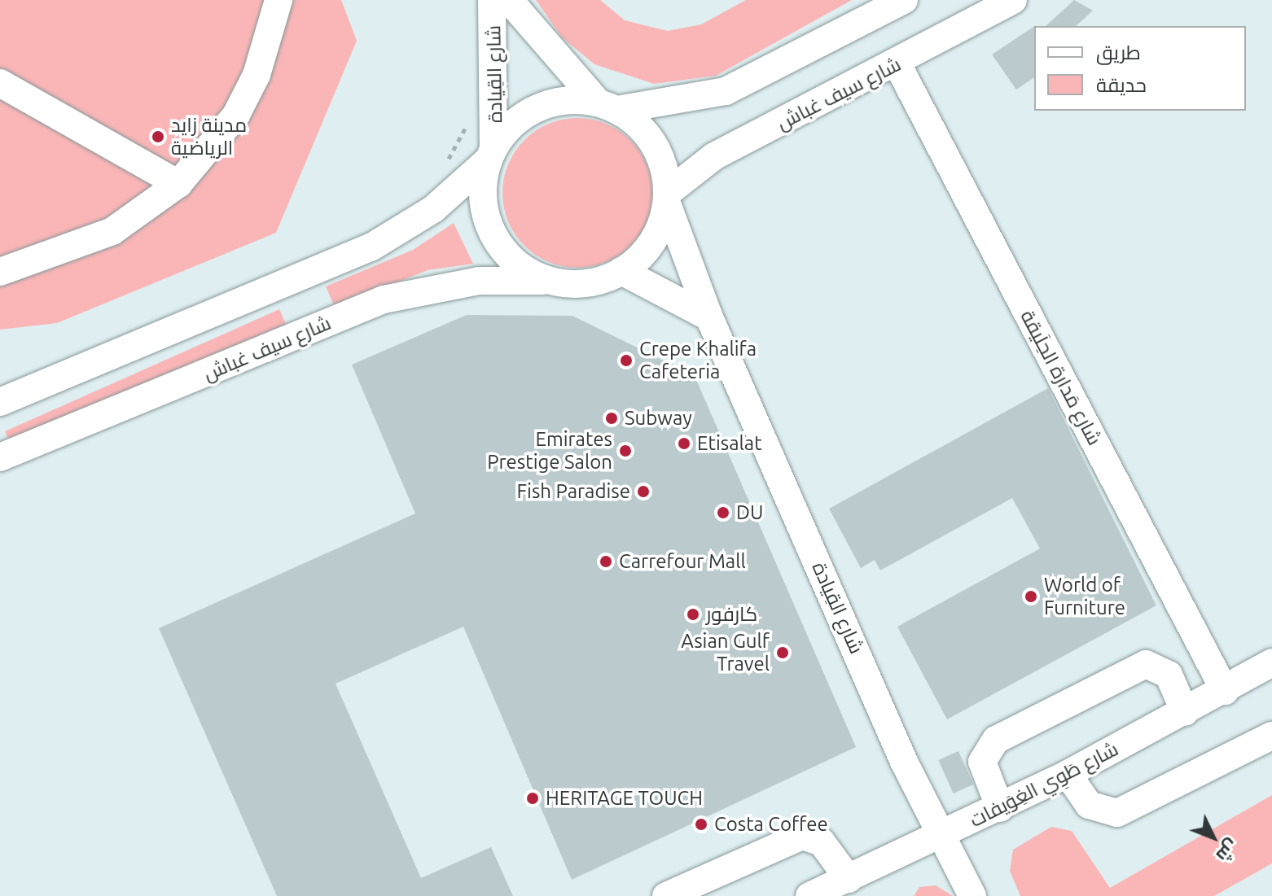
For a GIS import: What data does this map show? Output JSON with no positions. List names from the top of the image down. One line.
{"streets":{"street":["شارع القِيادة","شارع سيف غباش","شارع مَدارة الحِلَيقة","شارع طَوِي الغِوَيفات"]},"crossings":[["شارع القِيادة","شارع سيف غباش"],["شارع القِيادة","شارع طَوِي الغِوَيفات"],["شارع سيف غباش","شارع مَدارة الحِلَيقة"],["شارع مَدارة الحِلَيقة","شارع طَوِي الغِوَيفات"]],"places":["مدينة زايد الرياضية","Crepe Khalifa Cafeteria","Subway","Etisalat","Emirates Prestige Salon","Fish Paradise","DU","Carrefour Mall","World of Furniture","كارفور","Asian Gulf Travel","HERITAGE TOUCH","Costa Coffee"],"legend":["طريق","حديقة"],"north":"bottom right"}
